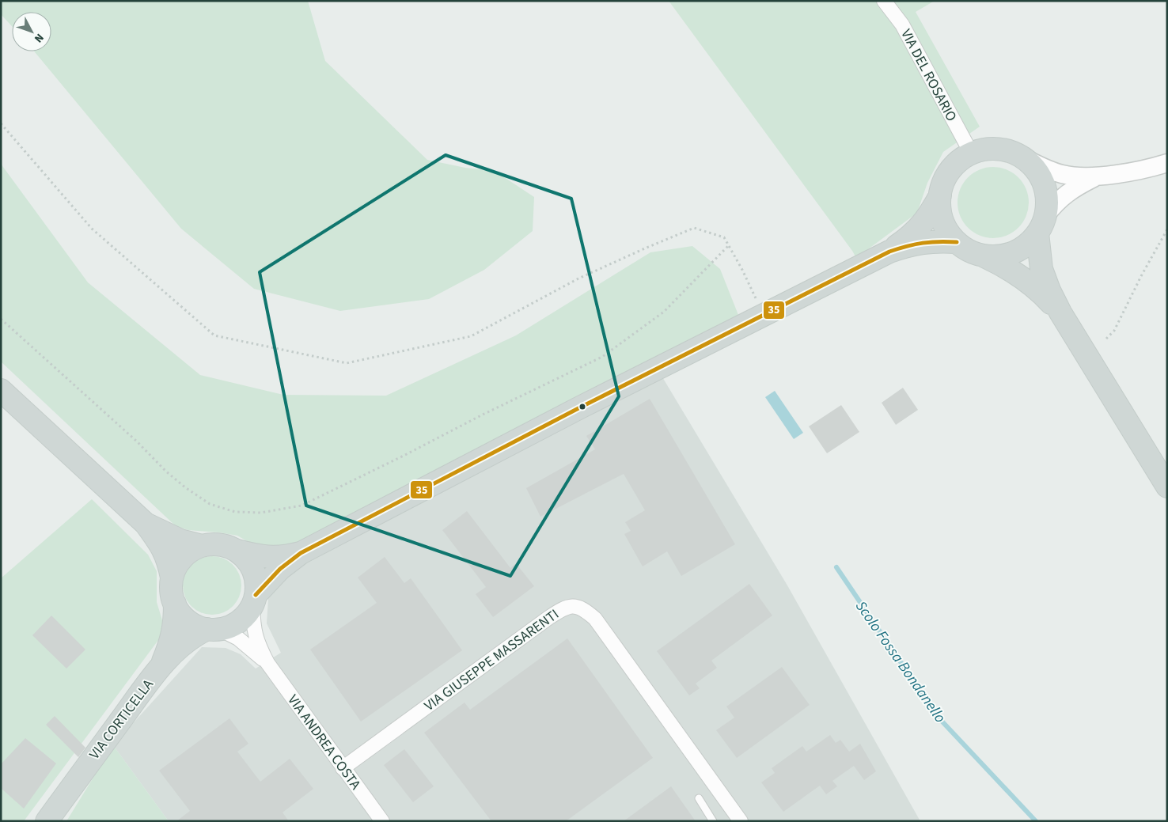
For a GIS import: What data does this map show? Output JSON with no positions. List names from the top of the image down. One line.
{"streets":{"main road":["VIA CORTICELLA"],"street":["VIA DEL ROSARIO","VIA GIUSEPPE MASSARENTI","VIA ANDREA COSTA"]},"crossings":[["VIA GIUSEPPE MASSARENTI","VIA ANDREA COSTA"],["VIA CORTICELLA","VIA ANDREA COSTA"]],"water":["Scolo Fossa Bondanello"],"lines":["transit line 35"],"north":"bottom right"}
